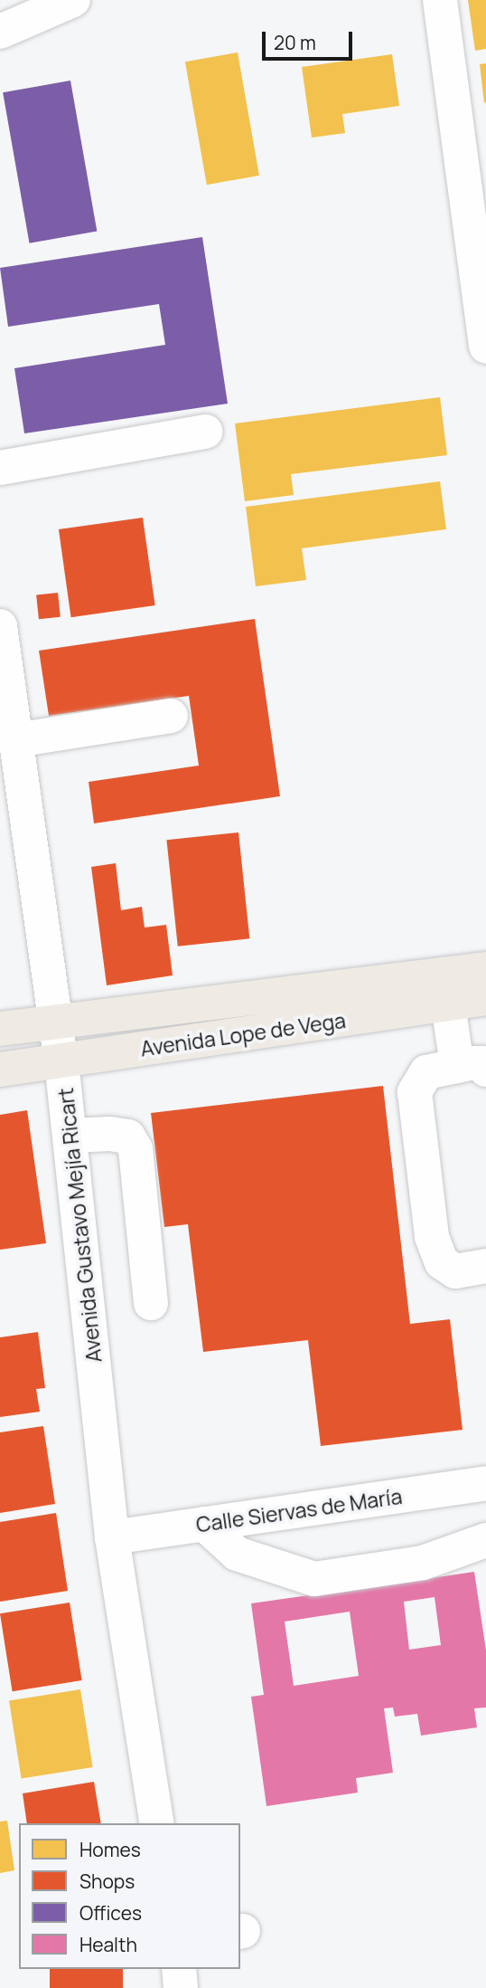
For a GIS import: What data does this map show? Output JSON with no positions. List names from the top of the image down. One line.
{"streets":{"main road":["Avenida Lope de Vega"],"street":["Avenida Gustavo Mejía Ricart","Calle Siervas de María"]},"crossings":[["Avenida Lope de Vega","Avenida Gustavo Mejía Ricart"],["Avenida Gustavo Mejía Ricart","Calle Siervas de María"]],"legend":["Homes","Shops","Offices","Health"],"scale_bar":"20 m"}
